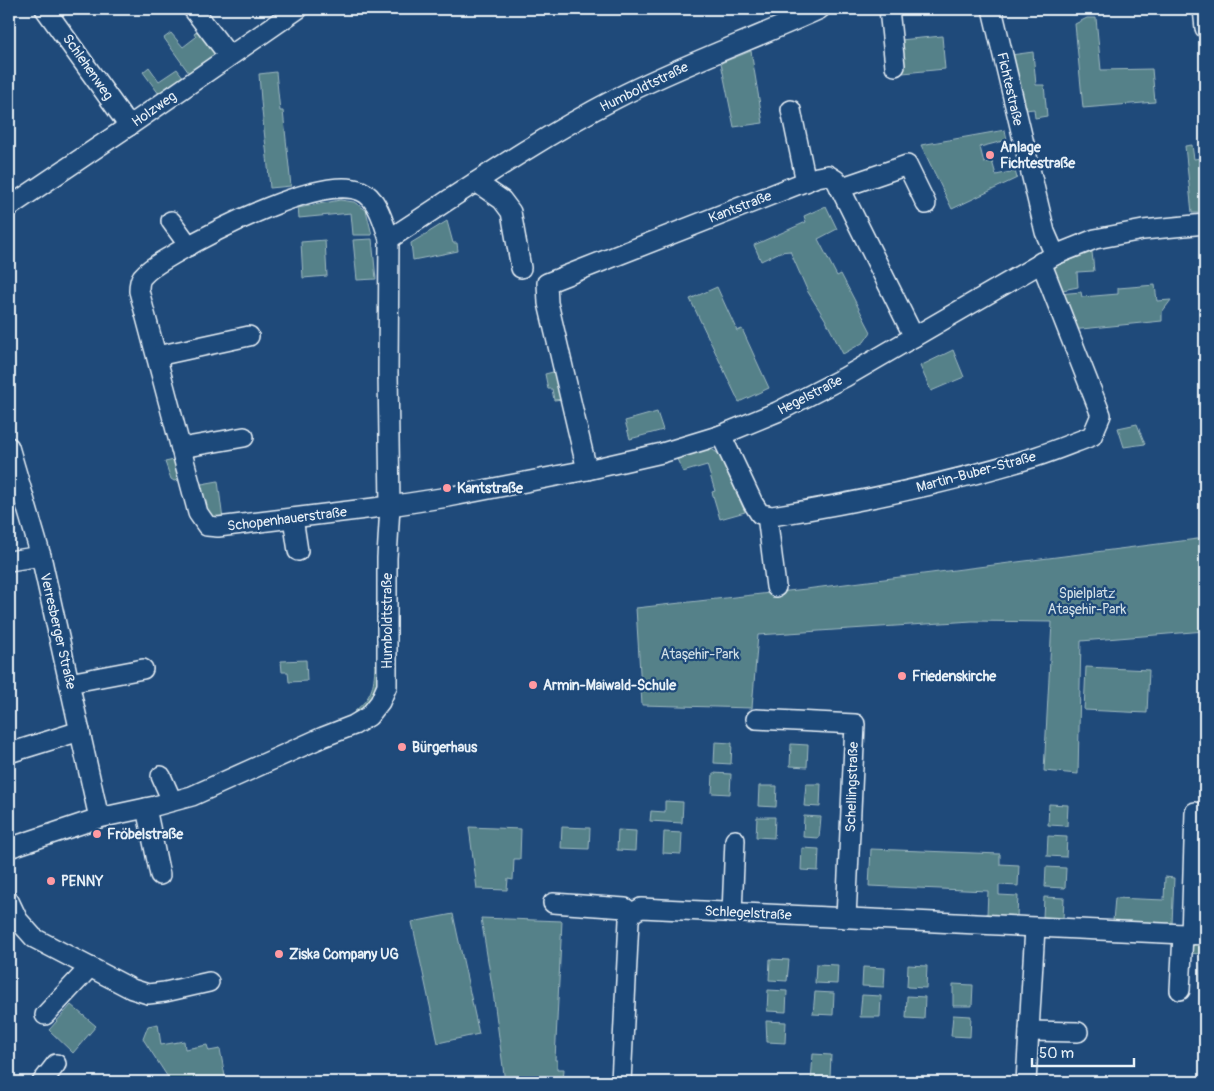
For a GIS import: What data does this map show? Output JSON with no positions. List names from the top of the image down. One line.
{"streets":{"street":["Schlehenweg","Humboldtstraße","Fichtestraße","Holzweg","Kantstraße","Hegelstraße","Martin-Buber-Straße","Schopenhauerstraße","Verresberger Straße","Schellingstraße","Schlegelstraße"]},"crossings":[["Schlehenweg","Holzweg"],["Humboldtstraße","Hegelstraße"],["Humboldtstraße","Schopenhauerstraße"],["Humboldtstraße","Verresberger Straße"],["Fichtestraße","Hegelstraße"],["Fichtestraße","Martin-Buber-Straße"],["Kantstraße","Hegelstraße"],["Hegelstraße","Martin-Buber-Straße"],["Hegelstraße","Schopenhauerstraße"],["Schellingstraße","Schlegelstraße"]],"parks":["Spielplatz Ataşehir-Park","Ataşehir-Park"],"places":["Anlage Fichtestraße","Kantstraße","Friedenskirche","Armin-Maiwald-Schule","Bürgerhaus","Fröbelstraße","PENNY","Ziska Company UG"],"scale_bar":"50 m"}
